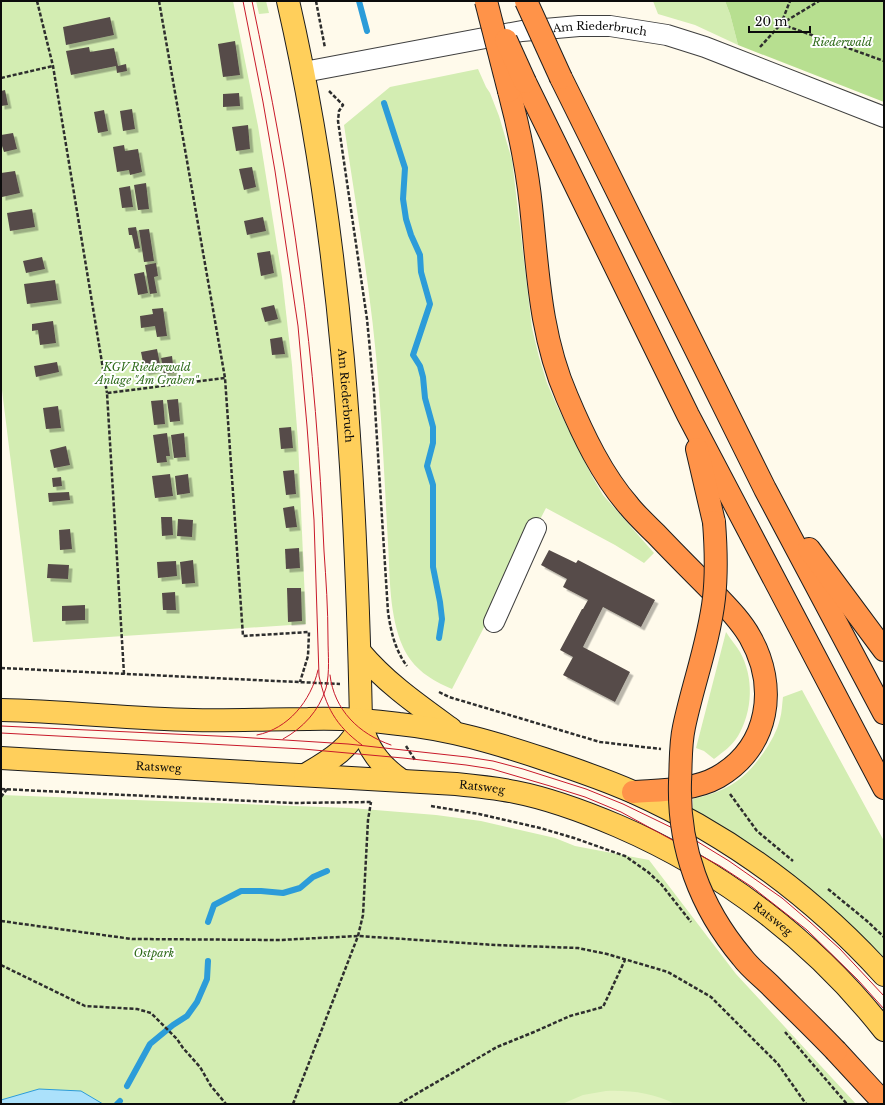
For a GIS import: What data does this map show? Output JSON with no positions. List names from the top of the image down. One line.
{"streets":{"main road":["Am Riederbruch","Ratsweg"]},"parks":["Riederwald","KGV Riederwald Anlage \"Am Graben\"","Ostpark"],"scale_bar":"20 m"}
